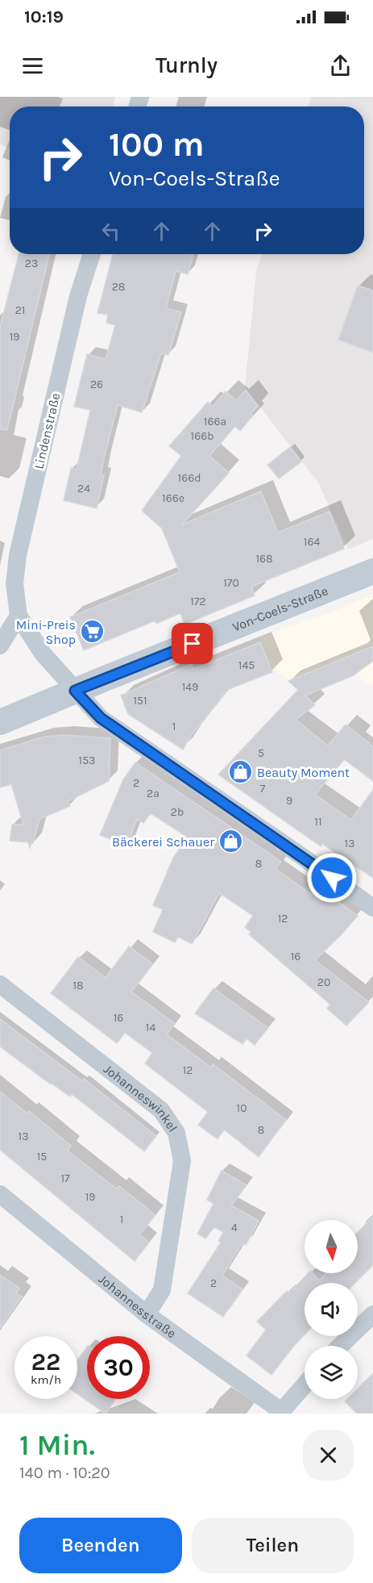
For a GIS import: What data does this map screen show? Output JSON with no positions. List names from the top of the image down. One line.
{"streets":{"main road":["Von-Coels-Straße"],"street":["Lindenstraße","Johanneswinkel","Johannesstraße"]},"crossings":[["Lindenstraße","Von-Coels-Straße"],["Johanneswinkel","Johannesstraße"]],"places":{"supermarket":["Mini-Preis Shop"],"shop":["Beauty Moment","Bäckerei Schauer"]},"house_numbers":["23","28","21","19","26","166a","166b","166d","24","166e","164","168","170","172","145","149","151","1","5","153","2","7","2a","9","2b","11","13","8","12","16","20","18","16","14","12","10","8","13","15","17","19","1","4","2"],"north":"bottom","page":{"status":"10:19","header":"Turnly","turn":["100 m","Von-Coels-Straße"],"speed":"22 km/h","limit":"30","heading":["1 Min.","140 m · 10:20"],"buttons":["Beenden","Teilen"]}}
